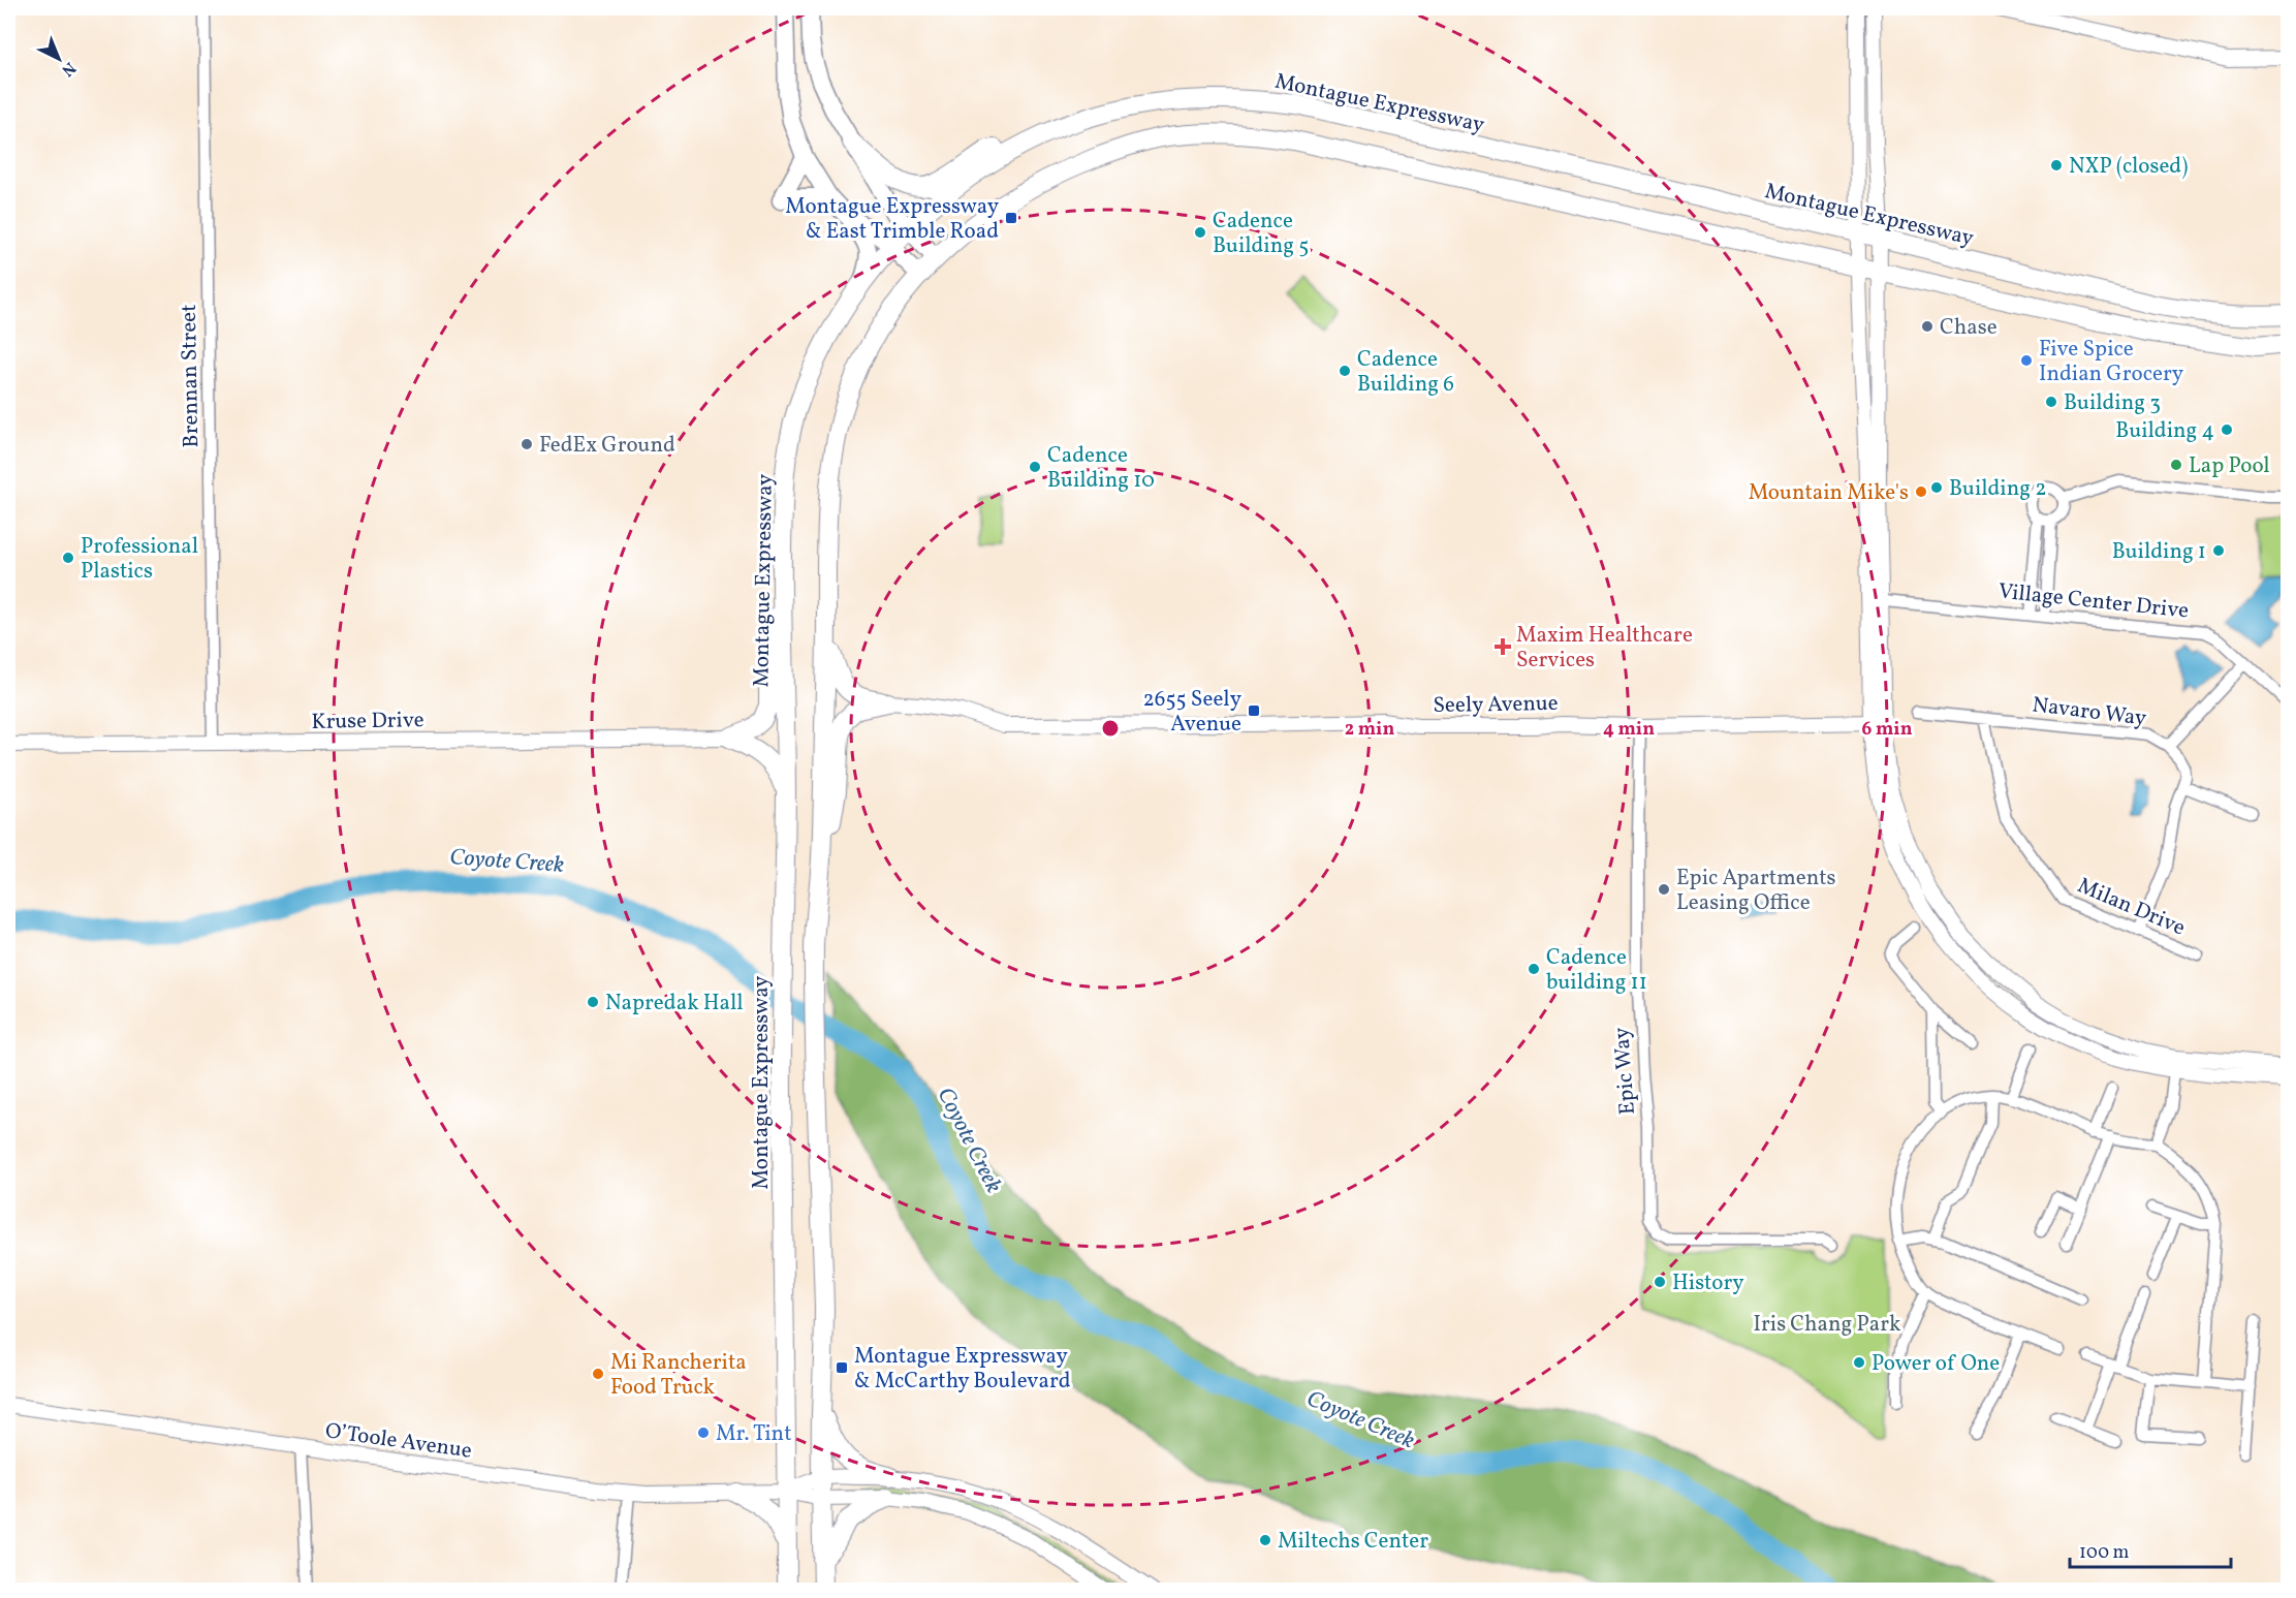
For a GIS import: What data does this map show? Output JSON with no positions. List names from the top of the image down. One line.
{"streets":{"highway":["Montague Expressway"],"street":["Brennan Street","Village Center Drive","Seely Avenue","Navaro Way","Kruse Drive","Milan Drive","Epic Way","O’Toole Avenue"]},"crossings":[["Montague Expressway","O’Toole Avenue"],["Brennan Street","Kruse Drive"],["Seely Avenue","Epic Way"],["Navaro Way","Milan Drive"]],"water":["Coyote Creek"],"parks":["Iris Chang Park"],"places":{"other":["NXP (closed)","Cadence Building 5","Chase","Five Spice Indian Grocery","Cadence Building 6","Building 3","Building 4","FedEx Ground","Lap Pool","Cadence Building 10","Building 2","Mountain Mike's","Building 1","Professional Plastics","Epic Apartments Leasing Office","Cadence building 11","Napredak Hall","History","Power of One","Mi Rancherita Food Truck","Mr. Tint","Miltechs Center"],"transit":["Montague Expressway & East Trimble Road","2655 Seely Avenue","Montague Expressway & McCarthy Boulevard"],"health":["Maxim Healthcare Services"]},"scale_bar":"100 m","north":"bottom right","rings":["2 min","4 min","6 min"]}
